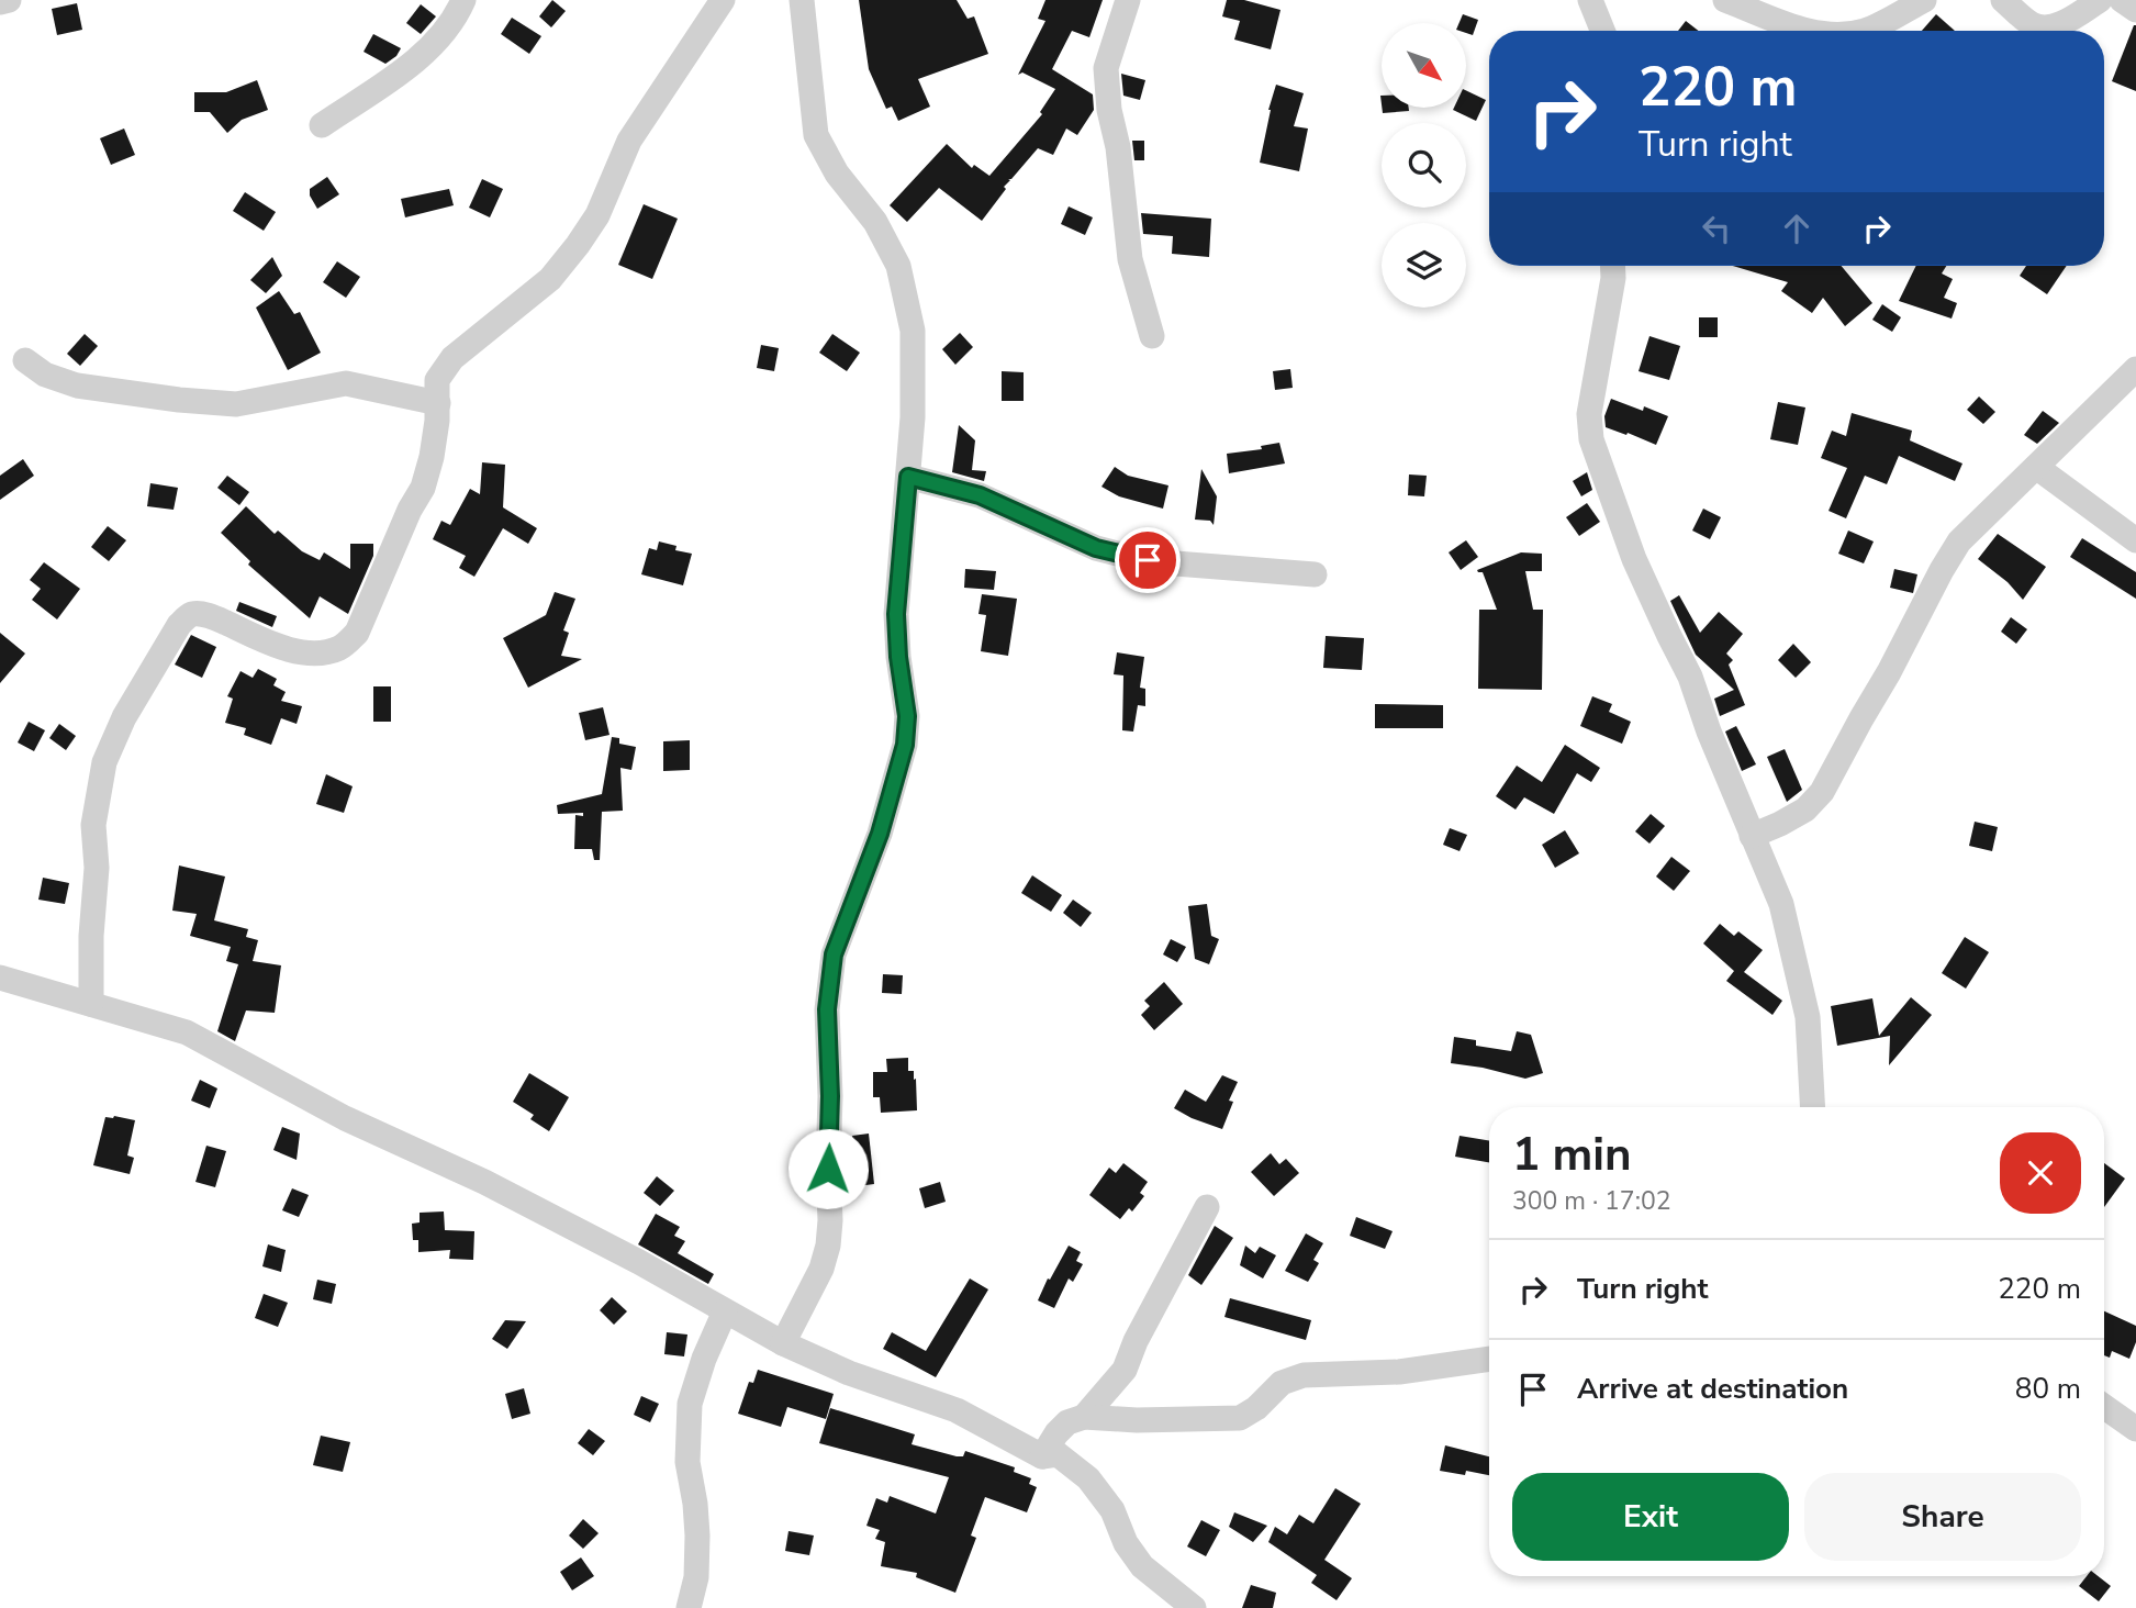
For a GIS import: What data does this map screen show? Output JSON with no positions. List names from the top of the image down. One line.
{"north":"bottom right","page":{"turn":["220 m","Turn right"],"heading":["1 min","300 m · 17:02"],"list":[{"name":"Turn right","value":"220 m"},{"name":"Arrive at destination","value":"80 m"}],"buttons":["Exit","Share"]}}
